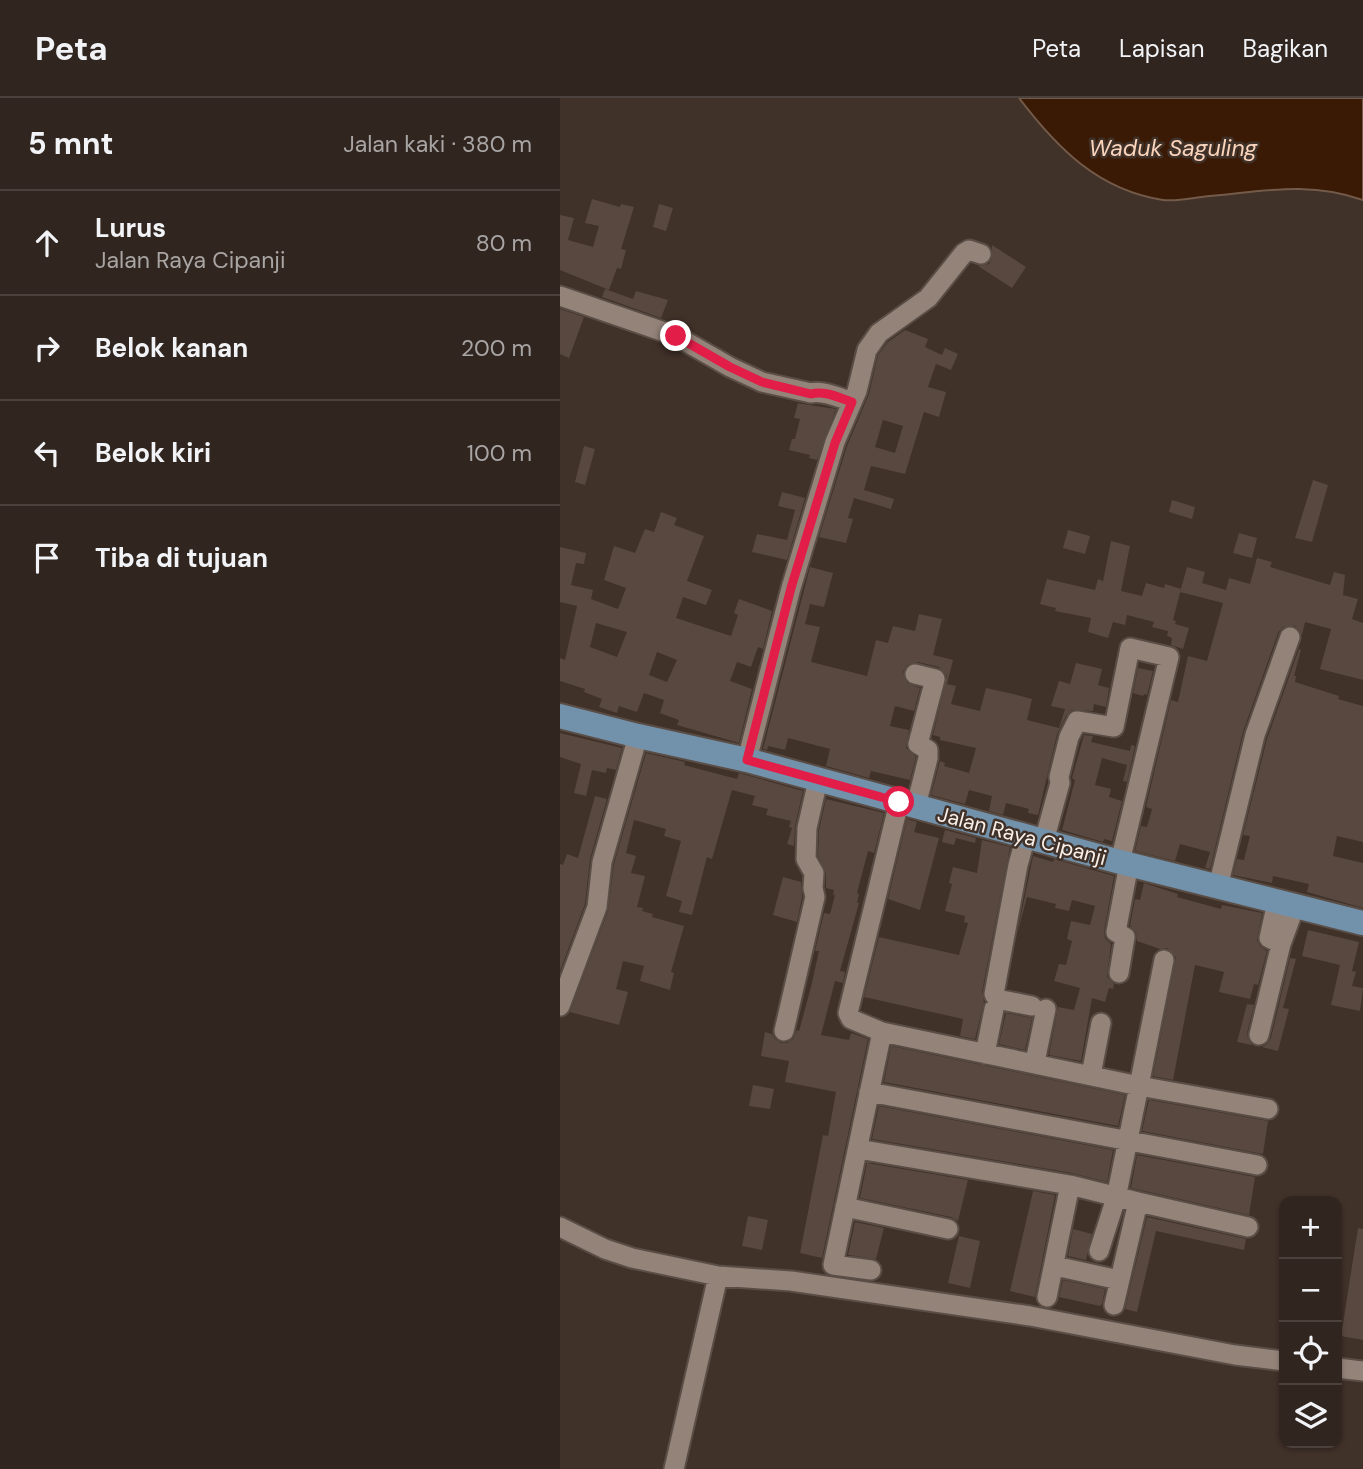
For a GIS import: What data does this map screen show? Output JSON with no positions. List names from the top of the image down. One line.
{"streets":{"main road":["Jalan Raya Cipanji"]},"water":["Waduk Saguling"],"page":{"header":"Peta","nav":["Peta","Lapisan","Bagikan"],"heading":["5 mnt","Jalan kaki · 380 m"],"list":[["Lurus","Jalan Raya Cipanji","80 m"],["Belok kanan","200 m"],["Belok kiri","100 m"],"Tiba di tujuan"],"map_buttons":["+","−"]}}
